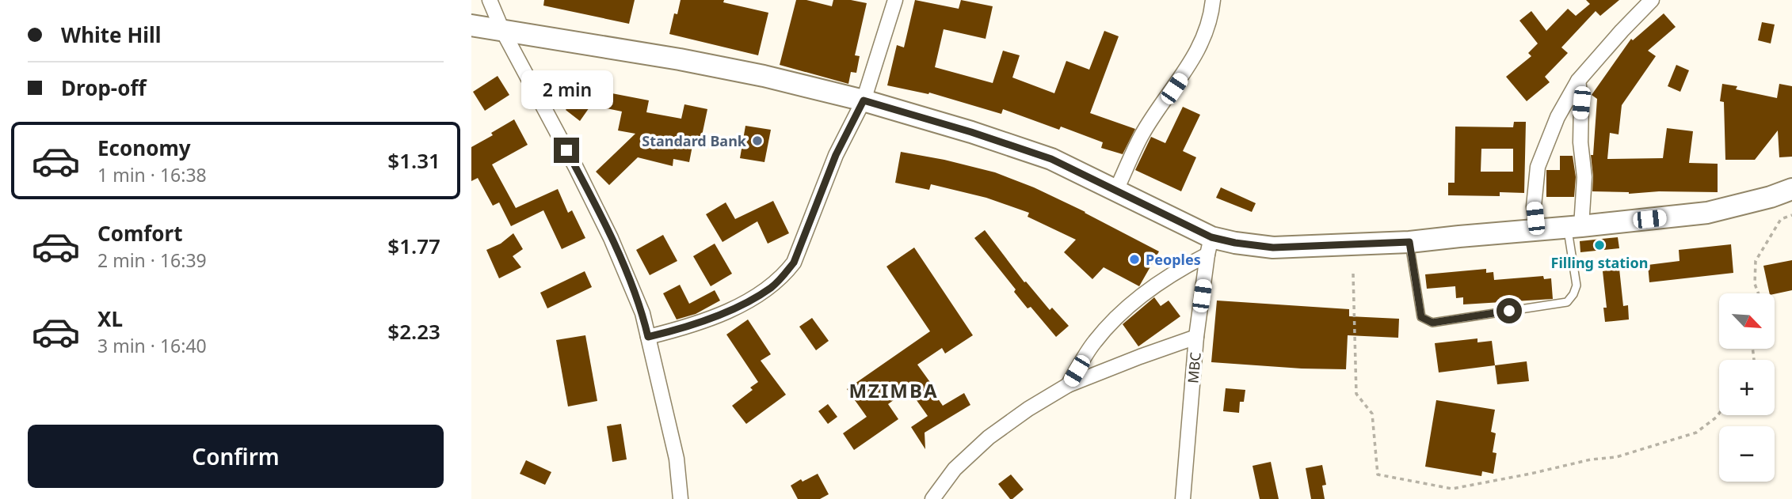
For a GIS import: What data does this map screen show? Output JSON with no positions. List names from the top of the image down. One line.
{"streets":{"street":["MBC"]},"districts":["MZIMBA"],"places":["Standard Bank","Filling station","Peoples"],"north":"bottom right","page":{"banner":["White Hill","Drop-off"],"bubble":"2 min","list":[{"name":"Economy","note":"1 min · 16:38","value":"$1.31"},{"name":"Comfort","note":"2 min · 16:39","value":"$1.77"},{"name":"XL","note":"3 min · 16:40","value":"$2.23"}],"map_buttons":["+","−"],"buttons":"Confirm"}}
